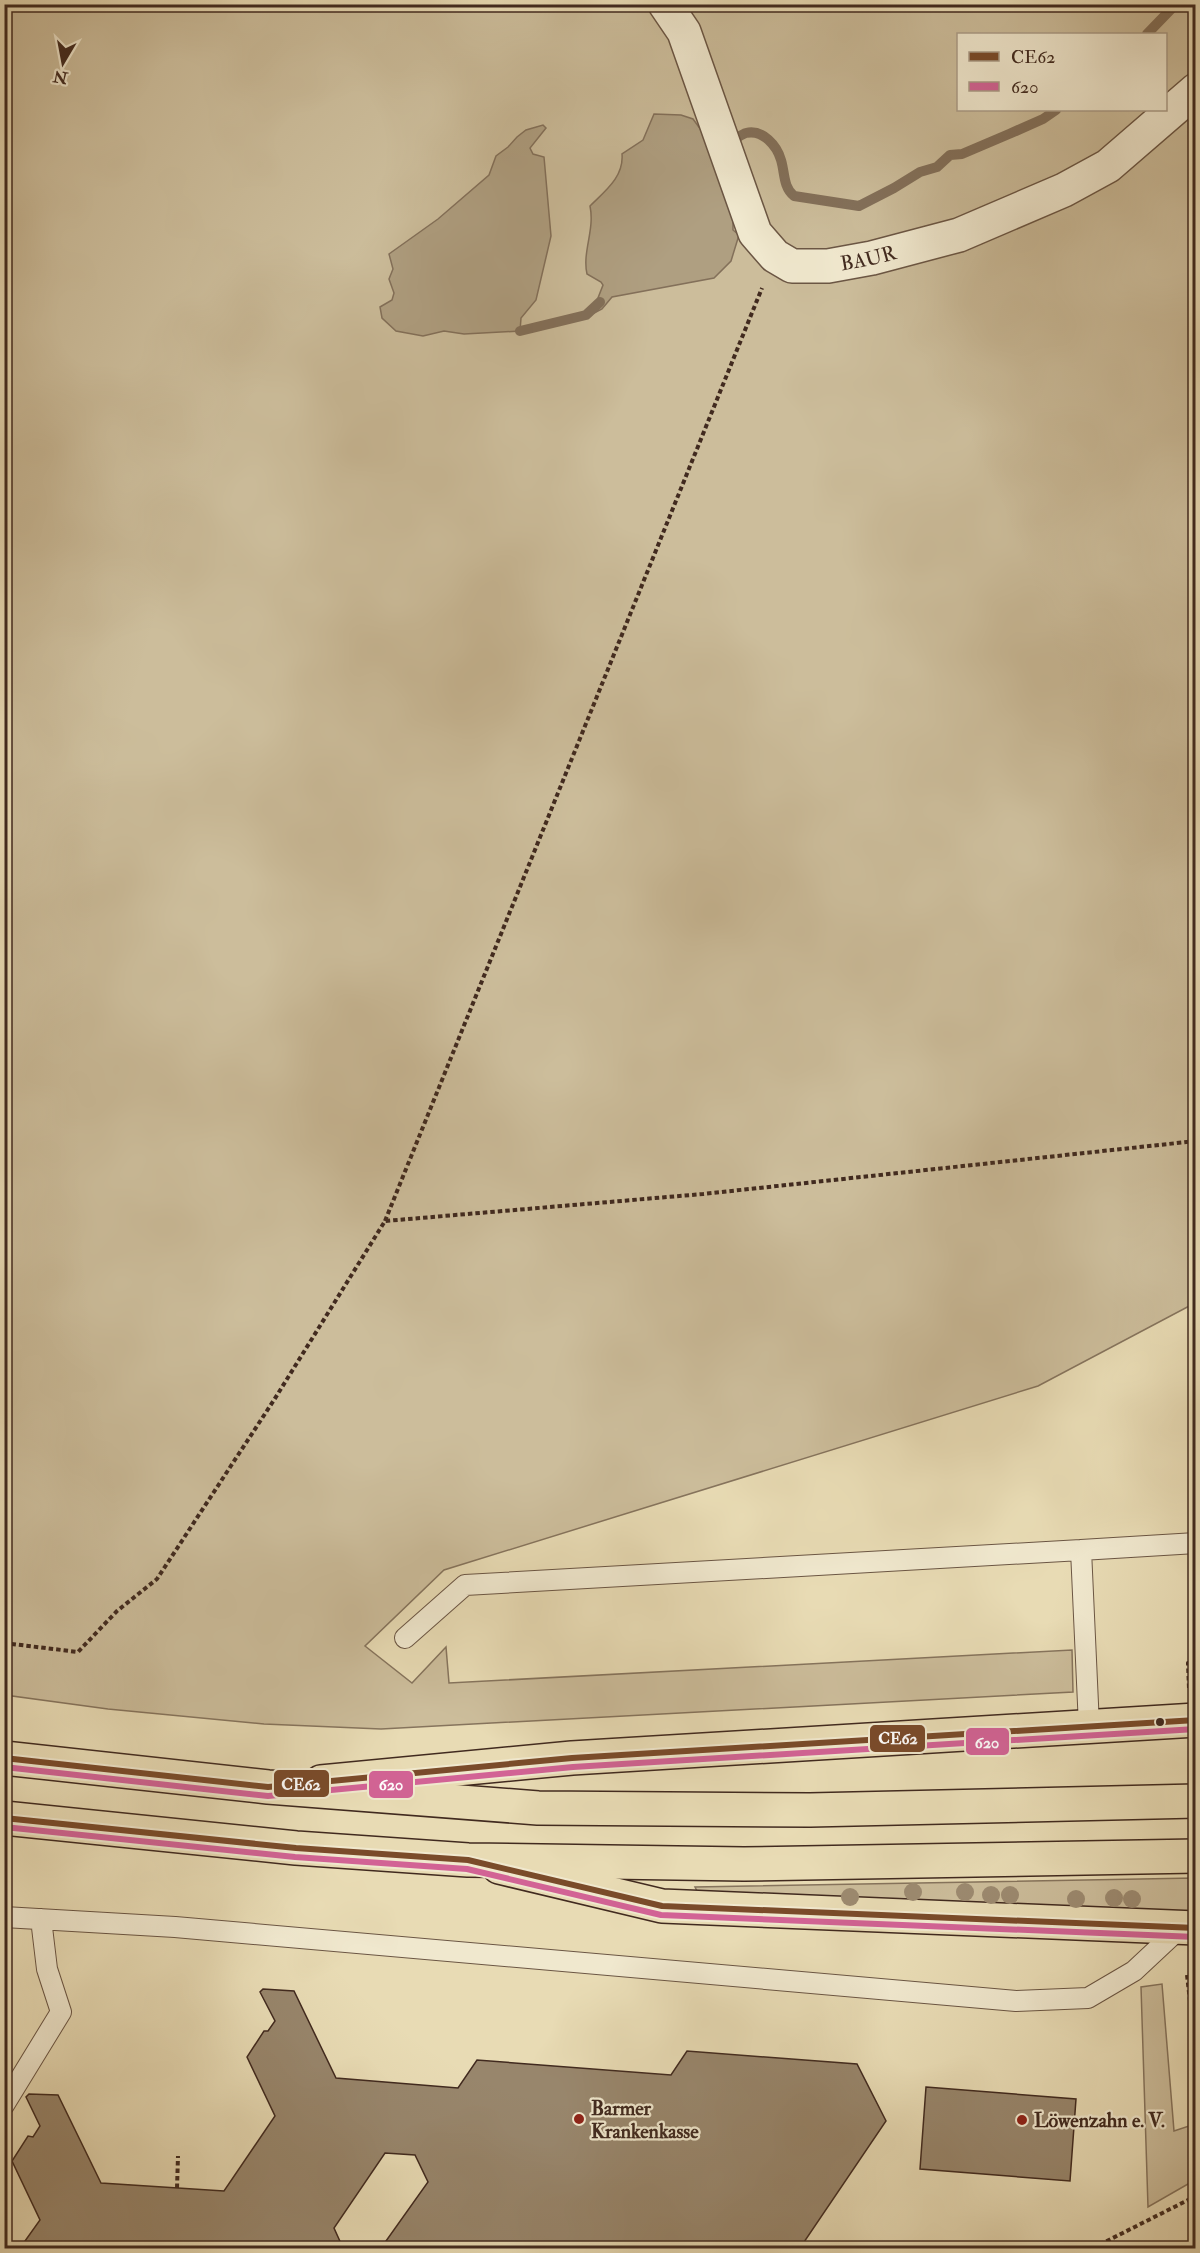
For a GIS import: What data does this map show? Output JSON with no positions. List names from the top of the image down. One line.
{"streets":{"street":["BAUR"]},"places":["Barmer Krankenkasse","Löwenzahn e. V."],"lines":["transit line CE62","transit line 620"],"legend":["CE62","620"],"north":"bottom"}
